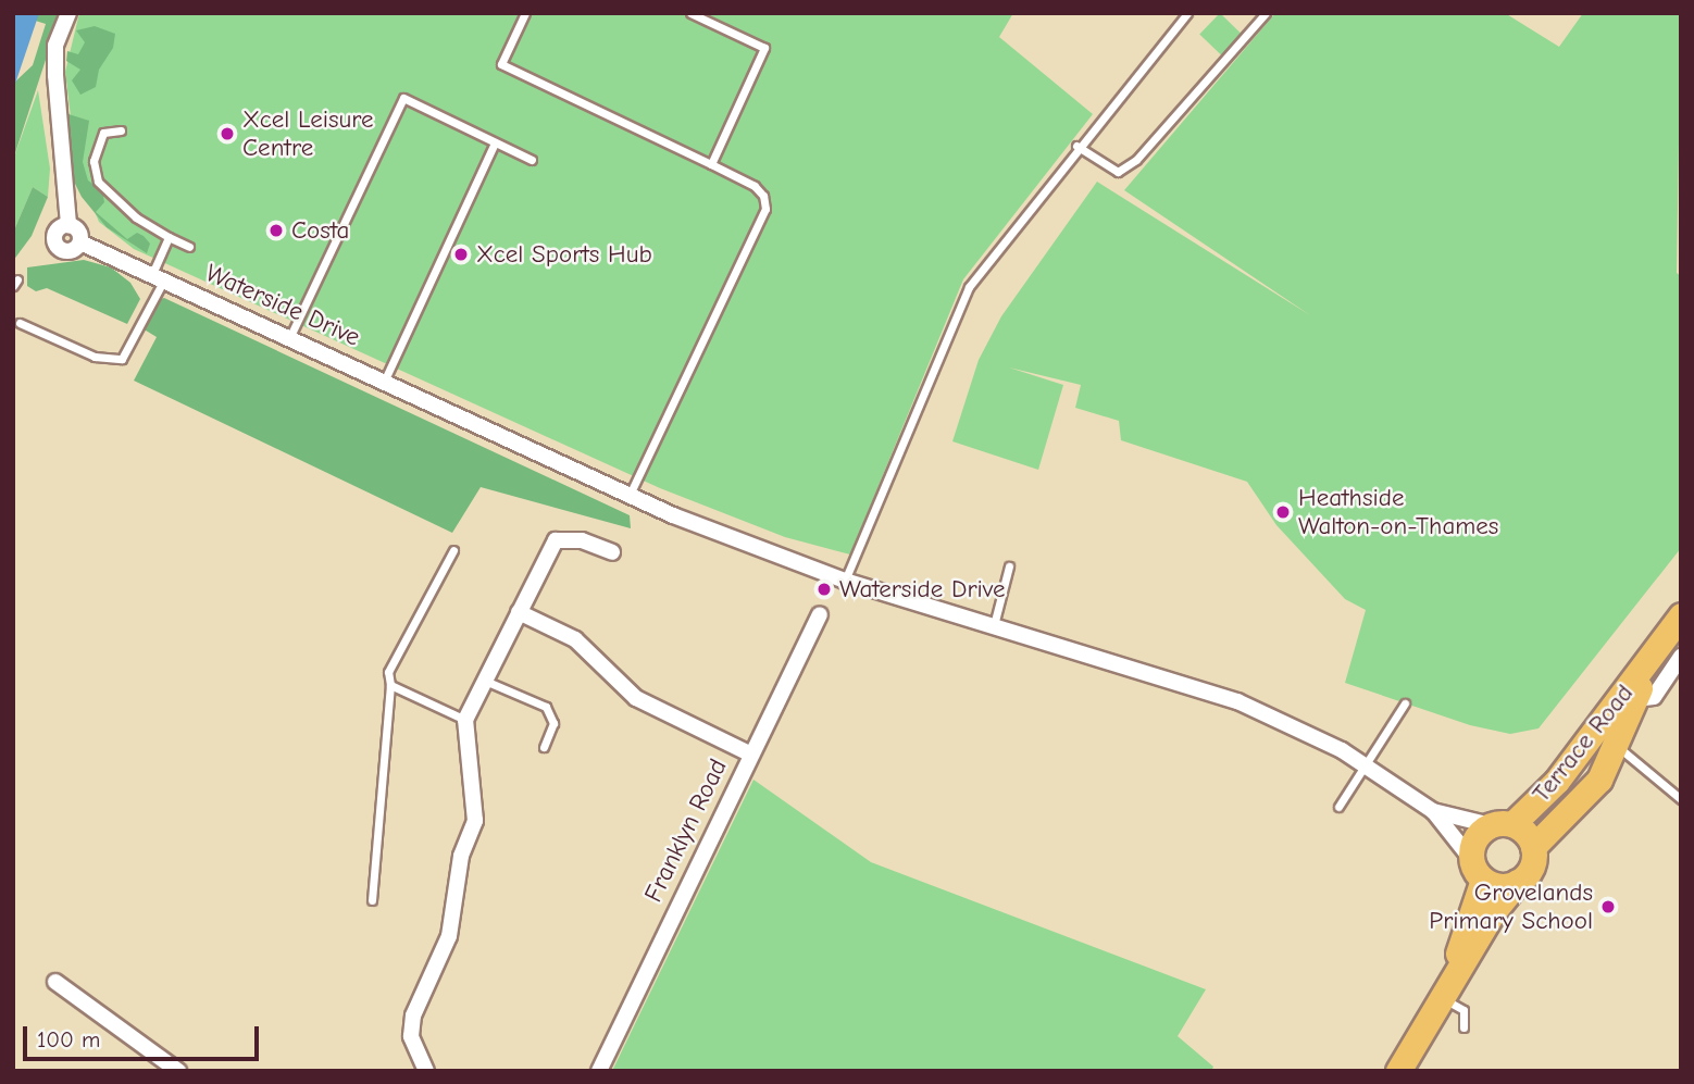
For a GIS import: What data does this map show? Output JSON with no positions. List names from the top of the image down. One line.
{"streets":{"main road":["Terrace Road"],"street":["Waterside Drive","Franklyn Road"]},"crossings":[["Waterside Drive","Terrace Road"]],"places":["Xcel Leisure Centre","Costa","Xcel Sports Hub","Heathside Walton-on-Thames","Waterside Drive","Grovelands Primary School"],"scale_bar":"100 m"}
